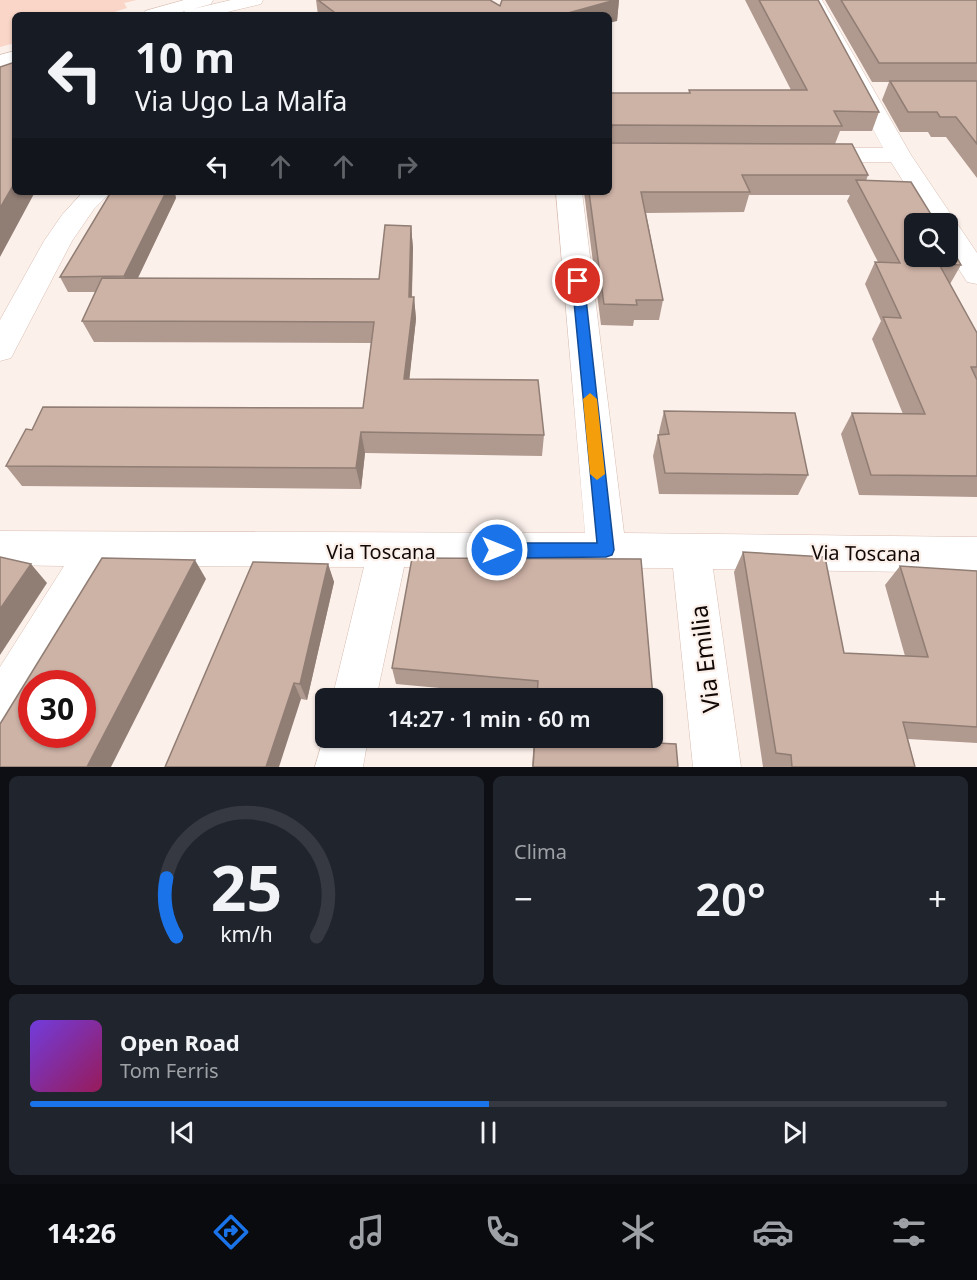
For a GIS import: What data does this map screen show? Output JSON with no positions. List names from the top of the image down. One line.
{"streets":{"street":["Via Toscana","Via Emilia"]},"crossings":[["Via Toscana","Via Emilia"]],"page":{"turn":["10 m","Via Ugo La Malfa"],"limit":"30","trip":"14:27 · 1 min · 60 m","tile":"Clima","heat":["−","20°","+"],"song":["Open Road","Tom Ferris"],"tabs":"14:26","gauge":["25","km/h"]}}
